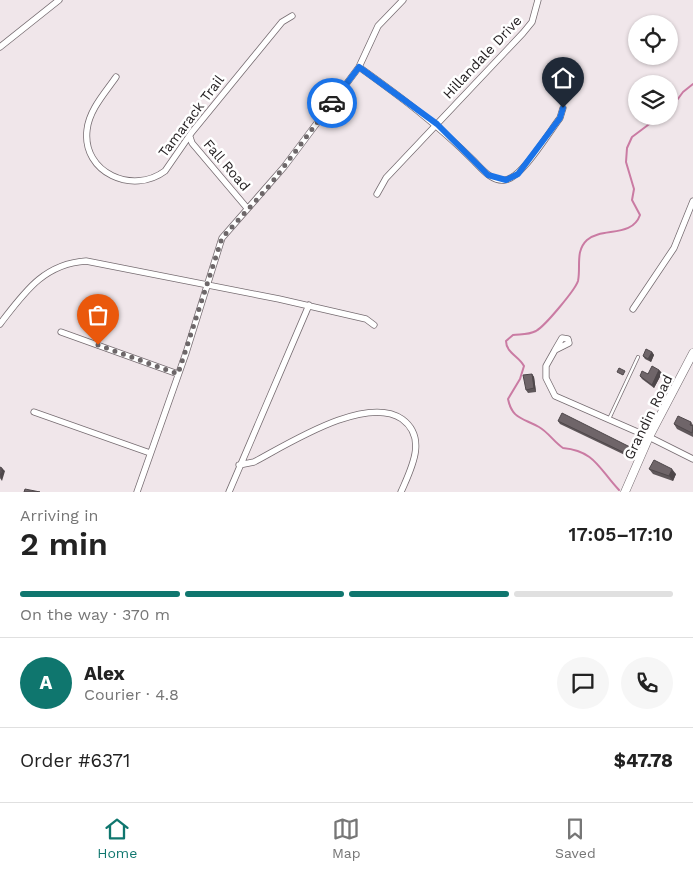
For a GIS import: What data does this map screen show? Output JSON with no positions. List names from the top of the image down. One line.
{"streets":{"street":["Hillandale Drive","Tamarack Trail","Fall Road","Grandin Road"]},"crossings":[["Tamarack Trail","Fall Road"]],"page":{"heading":["2 min","Arriving in","17:05–17:10"],"panel":["Alex","Courier · 4.8","Order #6371","$47.78"],"bar":"On the way · 370 m","round":"A","tabs":["Home","Map","Saved"]}}
